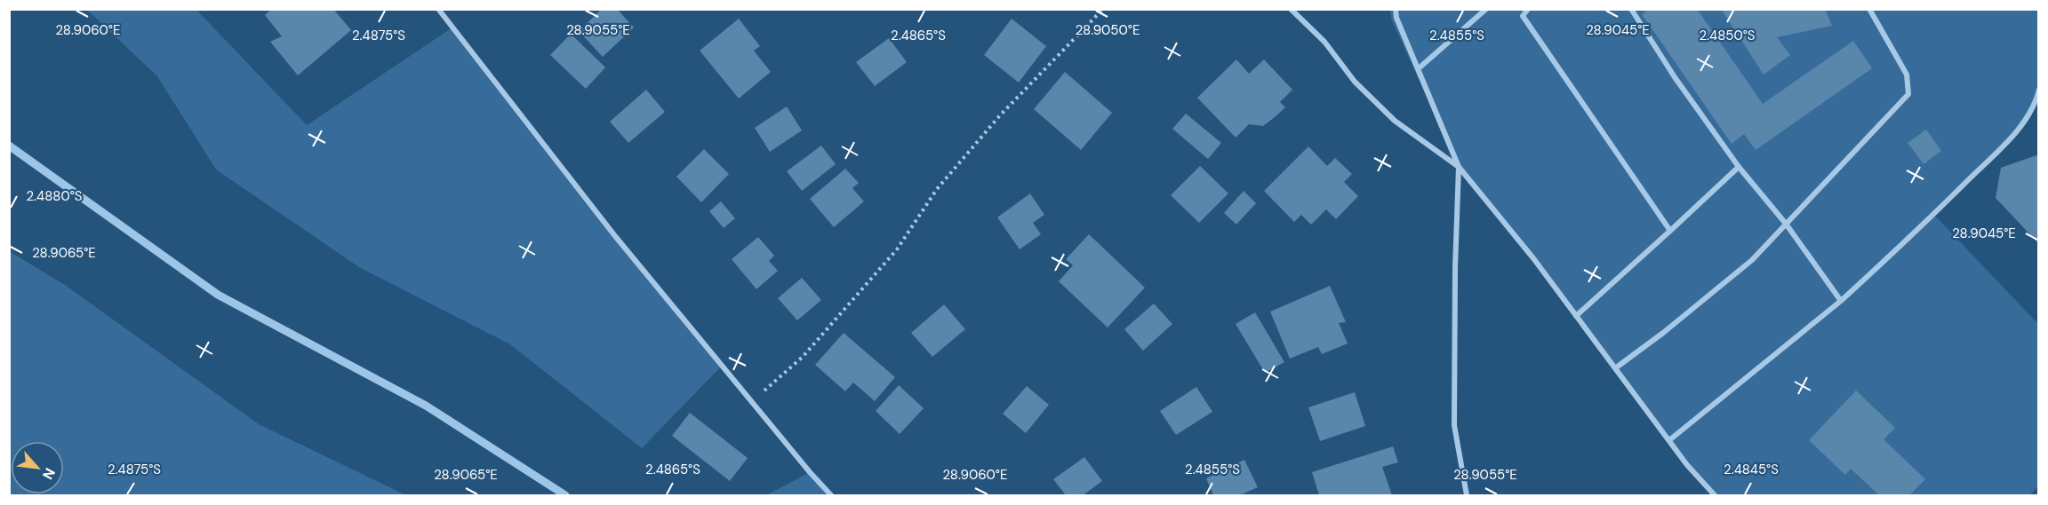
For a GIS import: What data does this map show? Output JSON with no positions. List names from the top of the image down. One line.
{"north":"bottom right","coordinates":["28.9060°E","28.9050°E","28.9045°E","28.9055°E","2.4875°S","2.4865°S","2.4855°S","2.4850°S","2.4880°S","28.9065°E","2.4845°S"]}
